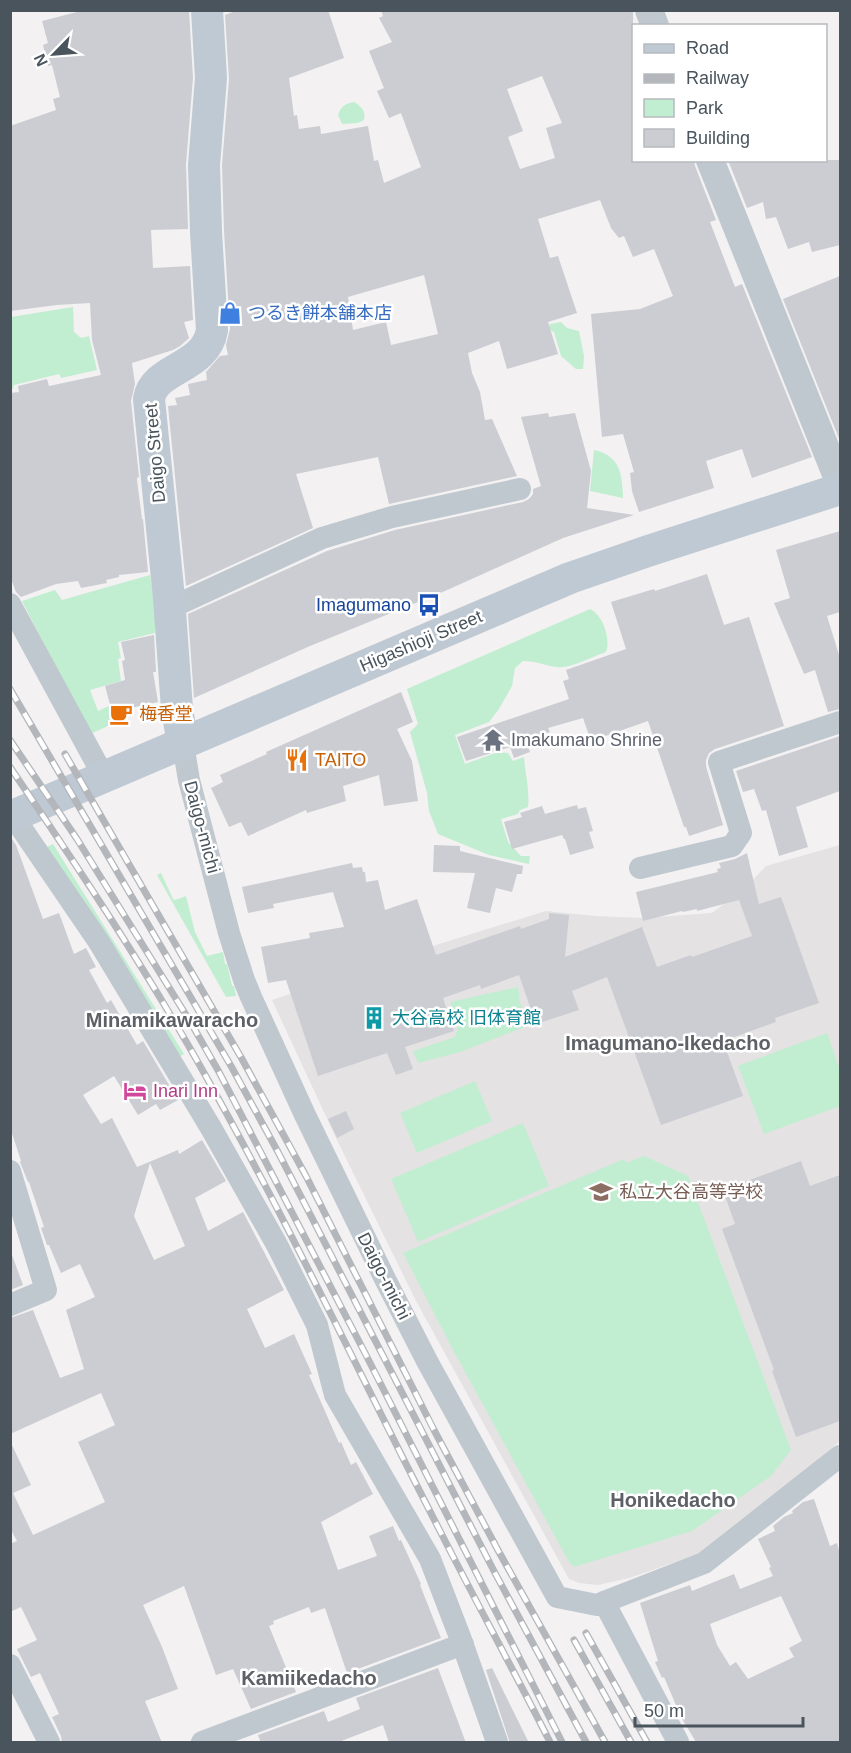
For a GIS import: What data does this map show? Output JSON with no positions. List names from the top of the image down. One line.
{"streets":{"main road":["Daigo Street","Higashioji Street"],"street":["Daigo-michi"]},"crossings":[["Daigo Street","Higashioji Street"],["Daigo Street","Daigo-michi"],["Higashioji Street","Daigo-michi"]],"districts":["Minamikawaracho","Imagumano-Ikedacho","Honikedacho","Kamiikedacho"],"places":{"shop":["つるき餅本舗本店"],"bus stop":["Imagumano"],"cafe":["梅香堂"],"temple":["Imakumano Shrine"],"restaurant":["TAITO"],"building":["大谷高校 旧体育館"],"hotel":["Inari Inn"],"school or university":["私立大谷高等学校"]},"legend":["Road","Railway","Park","Building"],"scale_bar":"50 m","north":"bottom left"}
